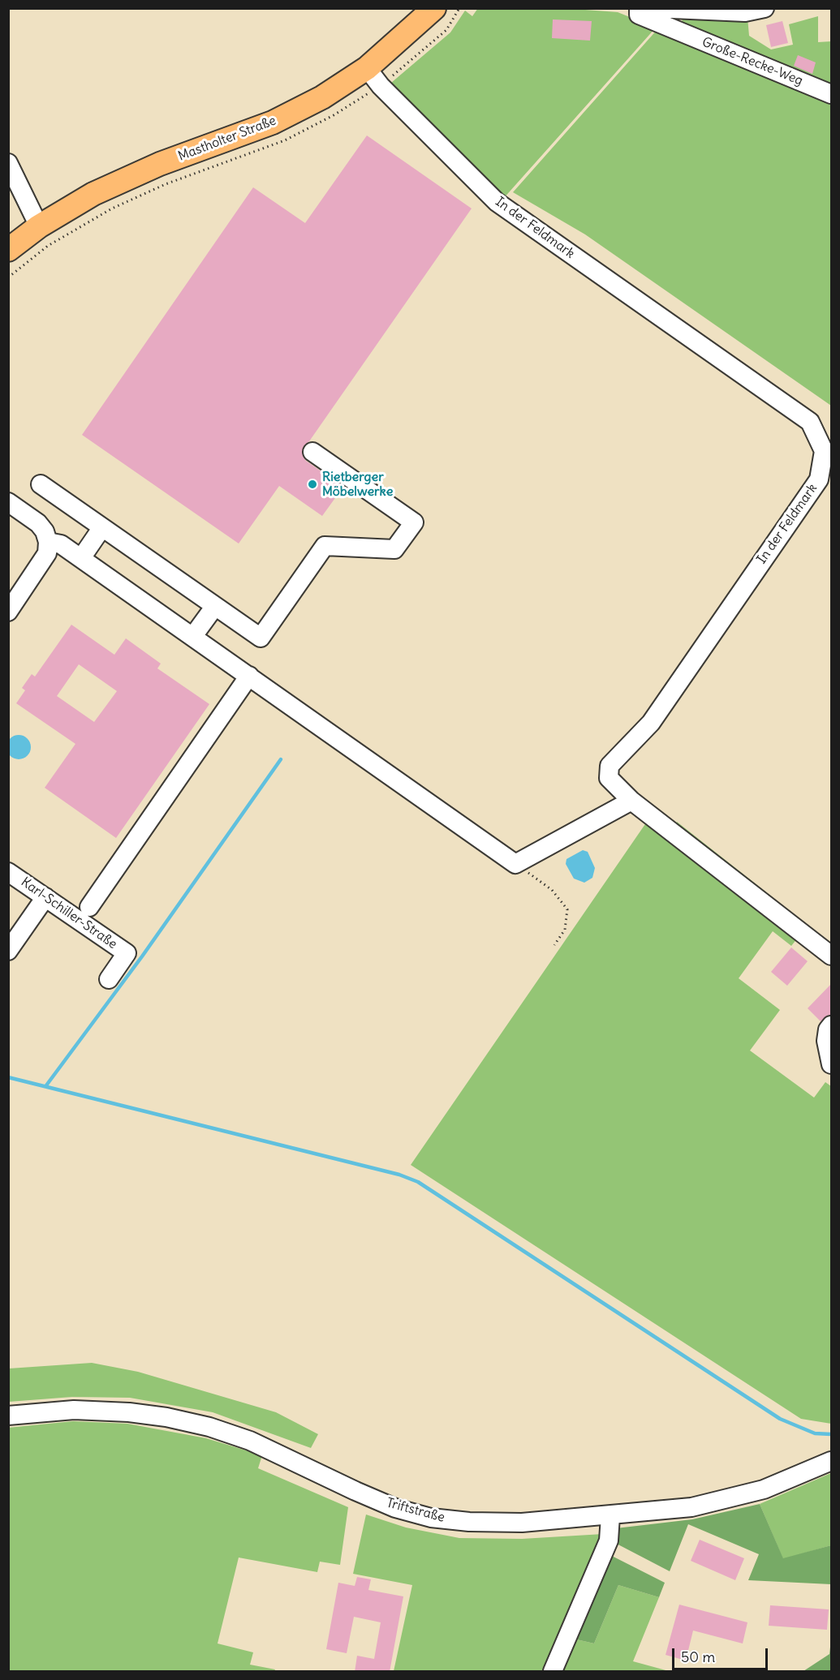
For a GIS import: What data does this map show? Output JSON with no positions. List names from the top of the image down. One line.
{"streets":{"main road":["Mastholter Straße"],"street":["Große-Recke-Weg","In der Feldmark","Karl-Schiller-Straße","Triftstraße"]},"crossings":[["Mastholter Straße","In der Feldmark"]],"places":["Rietberger Möbelwerke"],"scale_bar":"50 m"}
